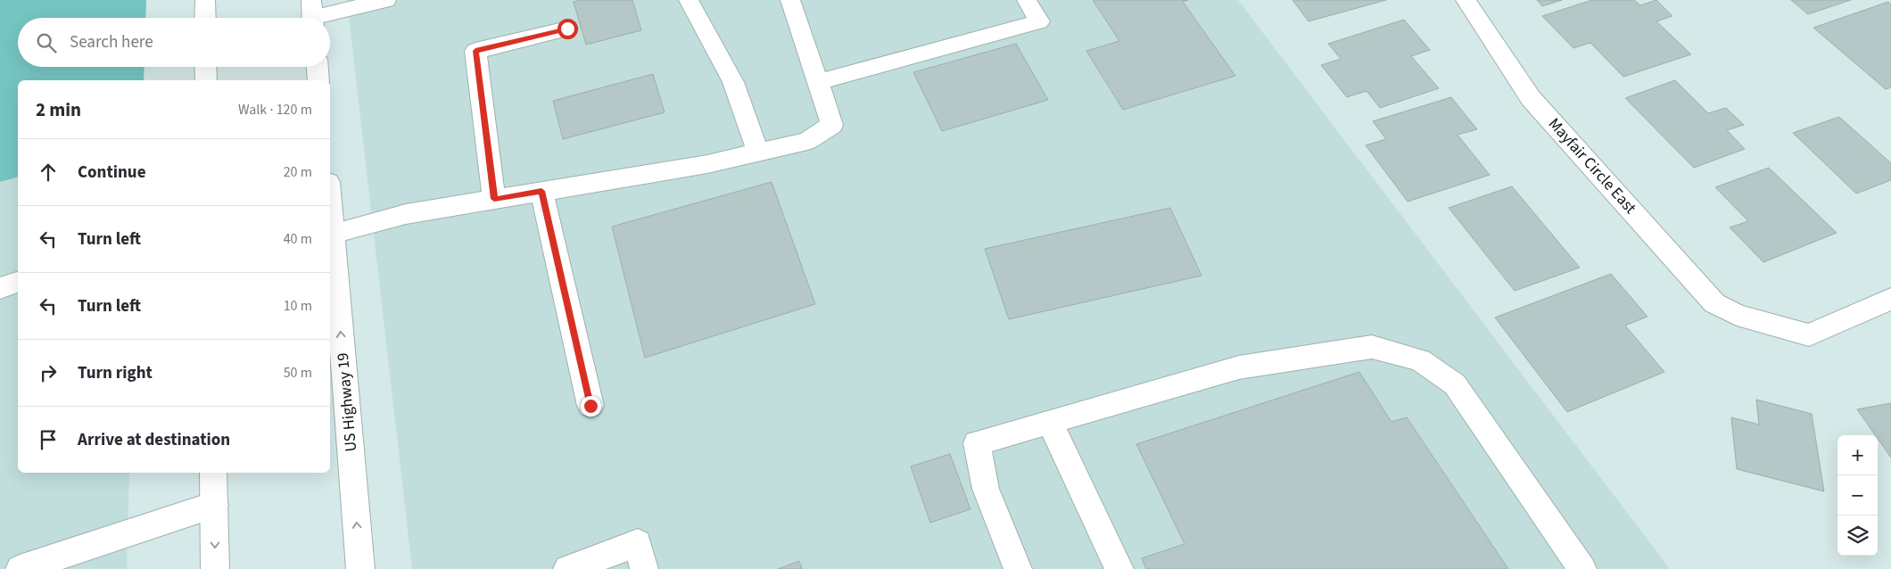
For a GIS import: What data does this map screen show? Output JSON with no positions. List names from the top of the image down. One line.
{"streets":{"main road":["Mayfair Circle East","US Highway 19"]},"page":{"search":"Search here","heading":["2 min","Walk · 120 m"],"list":[["Continue","20 m"],["Turn left","40 m"],["Turn left","10 m"],["Turn right","50 m"],"Arrive at destination"],"map_buttons":["+","−"]}}
